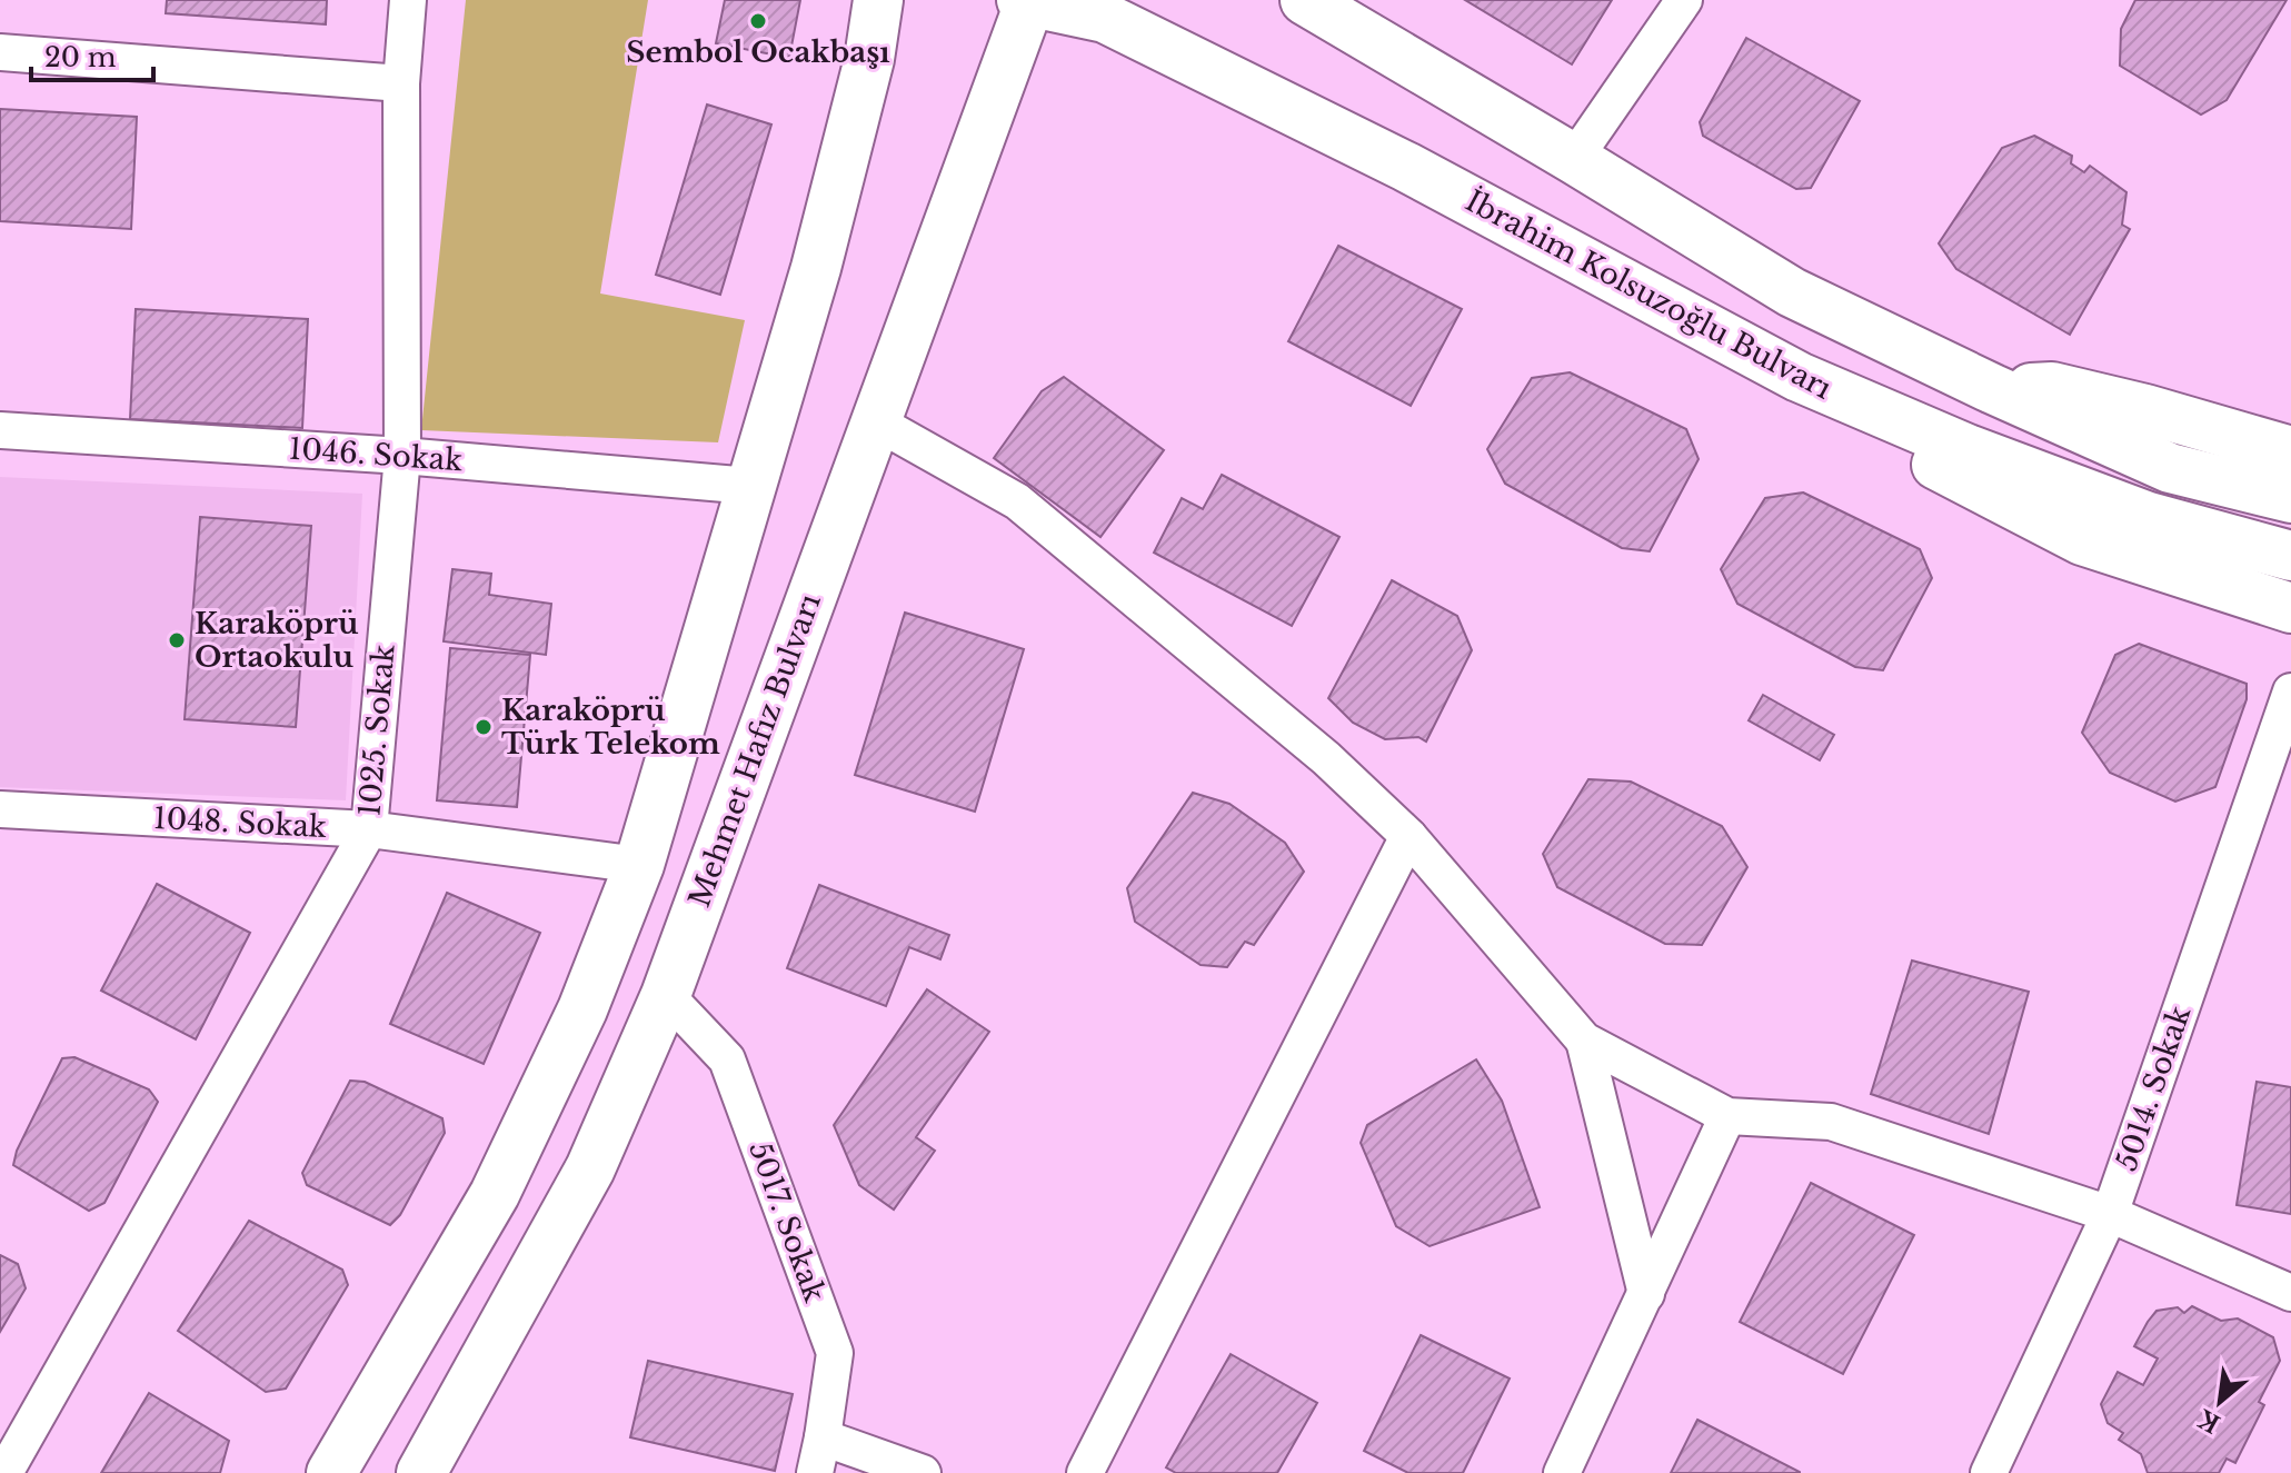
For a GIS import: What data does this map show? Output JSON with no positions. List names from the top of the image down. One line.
{"streets":{"main road":["İbrahim Kolsuzoğlu Bulvarı","Mehmet Hafız Bulvarı"],"street":["1046. Sokak","1025. Sokak","1048. Sokak","5014. Sokak","5017. Sokak"]},"crossings":[["İbrahim Kolsuzoğlu Bulvarı","Mehmet Hafız Bulvarı"],["1046. Sokak","1025. Sokak"],["1025. Sokak","1048. Sokak"],["Mehmet Hafız Bulvarı","5017. Sokak"]],"places":["Sembol Ocakbaşı","Karaköprü Ortaokulu","Karaköprü Türk Telekom"],"scale_bar":"20 m","north":"bottom left"}
